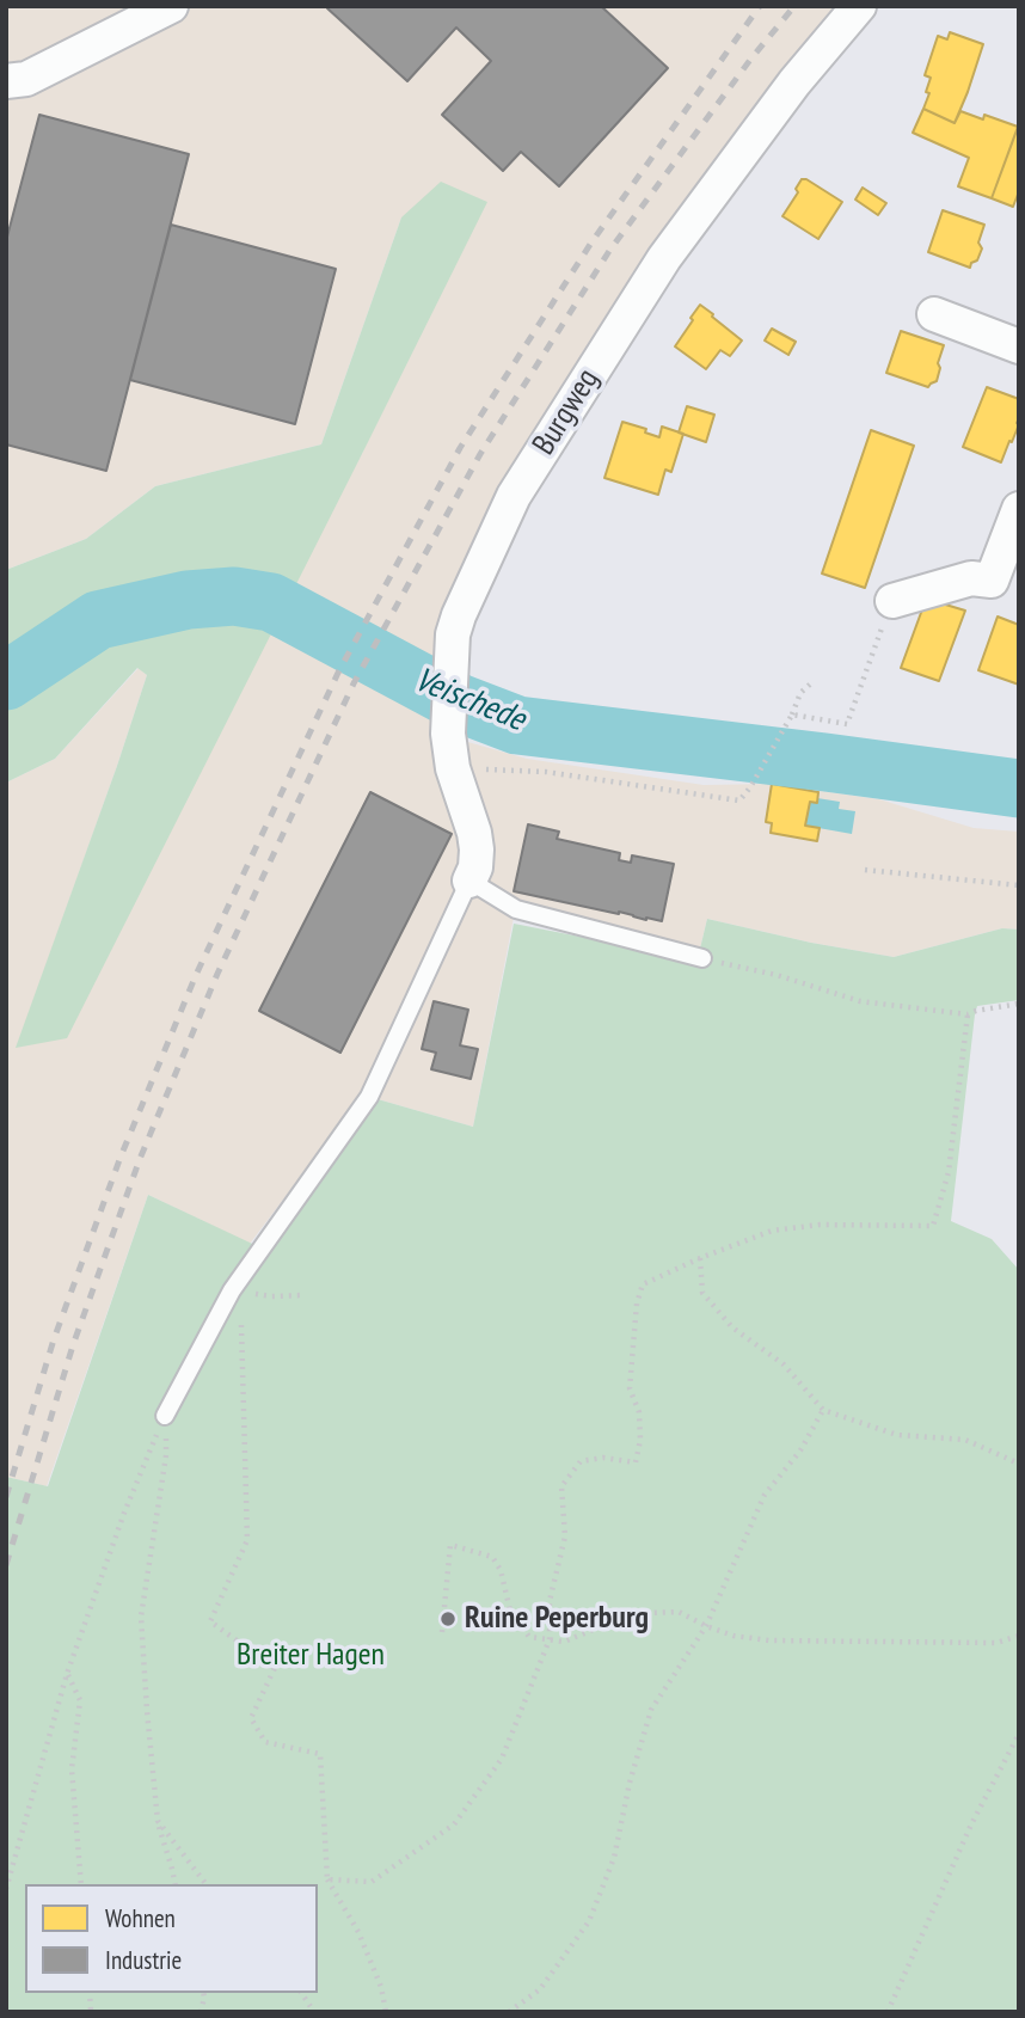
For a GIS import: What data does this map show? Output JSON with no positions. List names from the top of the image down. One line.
{"streets":{"street":["Burgweg"]},"water":["Veischede"],"parks":["Breiter Hagen"],"places":["Ruine Peperburg"],"legend":["Wohnen","Industrie"]}
